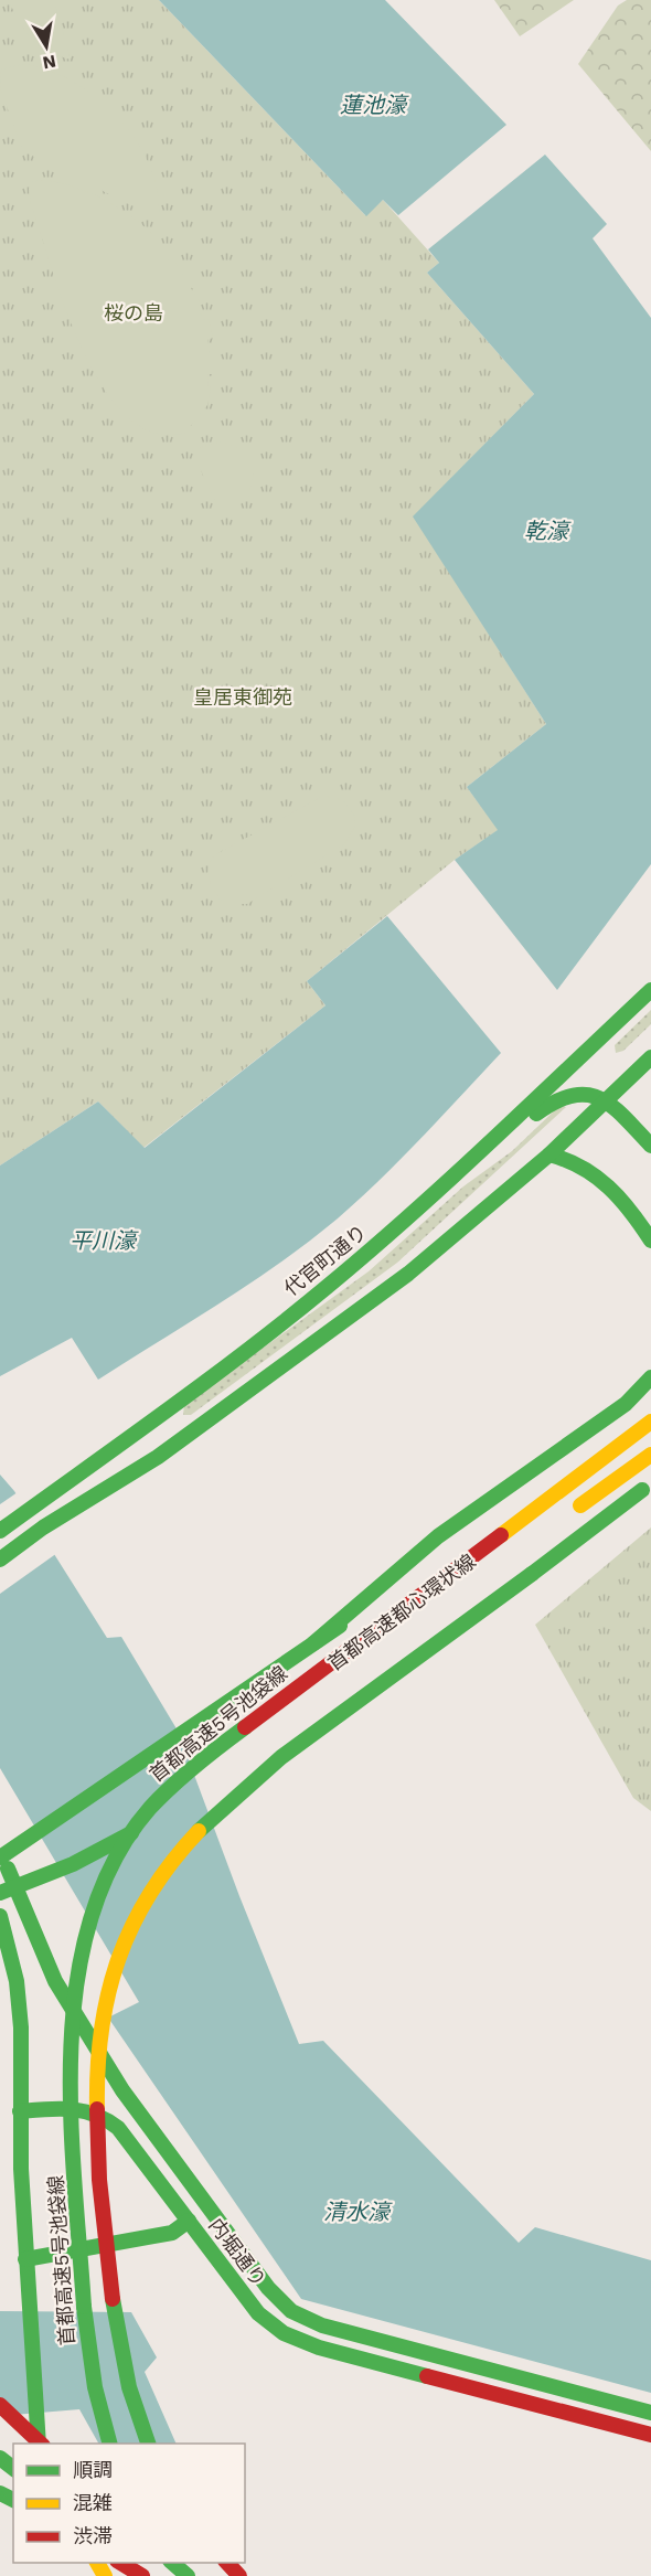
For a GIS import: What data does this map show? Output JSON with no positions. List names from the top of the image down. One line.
{"streets":{"main road":["代官町通り","首都高速都心環状線","首都高速5号池袋線","内堀通り"]},"crossings":[["首都高速都心環状線","内堀通り"]],"water":["蓮池濠","乾濠","平川濠","清水濠"],"parks":["桜の島","皇居東御苑"],"legend":["順調","混雑","渋滞"],"north":"bottom"}
